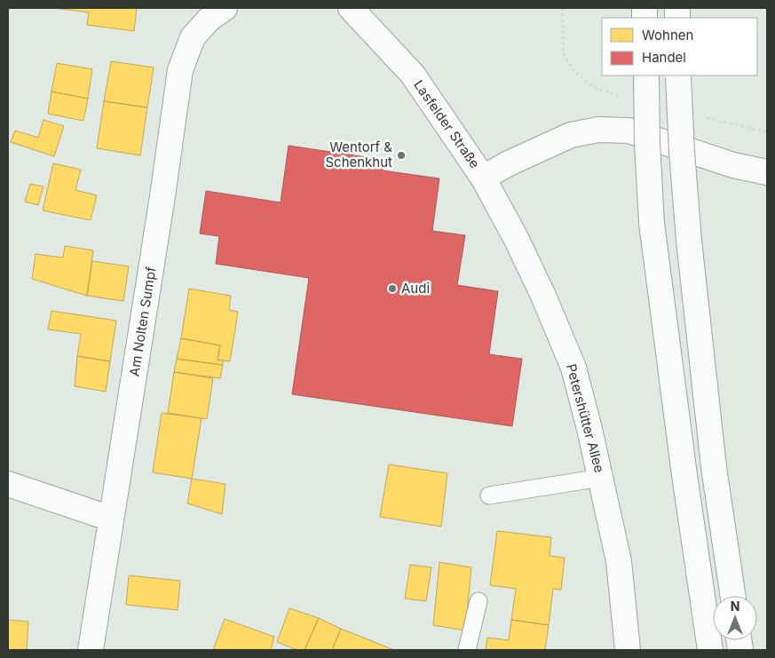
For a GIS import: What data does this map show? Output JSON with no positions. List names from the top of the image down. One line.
{"streets":{"main road":["Lasfelder Straße","Am Nolten Sumpf","Petershütter Allee"]},"crossings":[["Lasfelder Straße","Petershütter Allee"]],"places":["Wentorf & Schenkhut","Audi"],"legend":["Wohnen","Handel"],"north":"top"}
